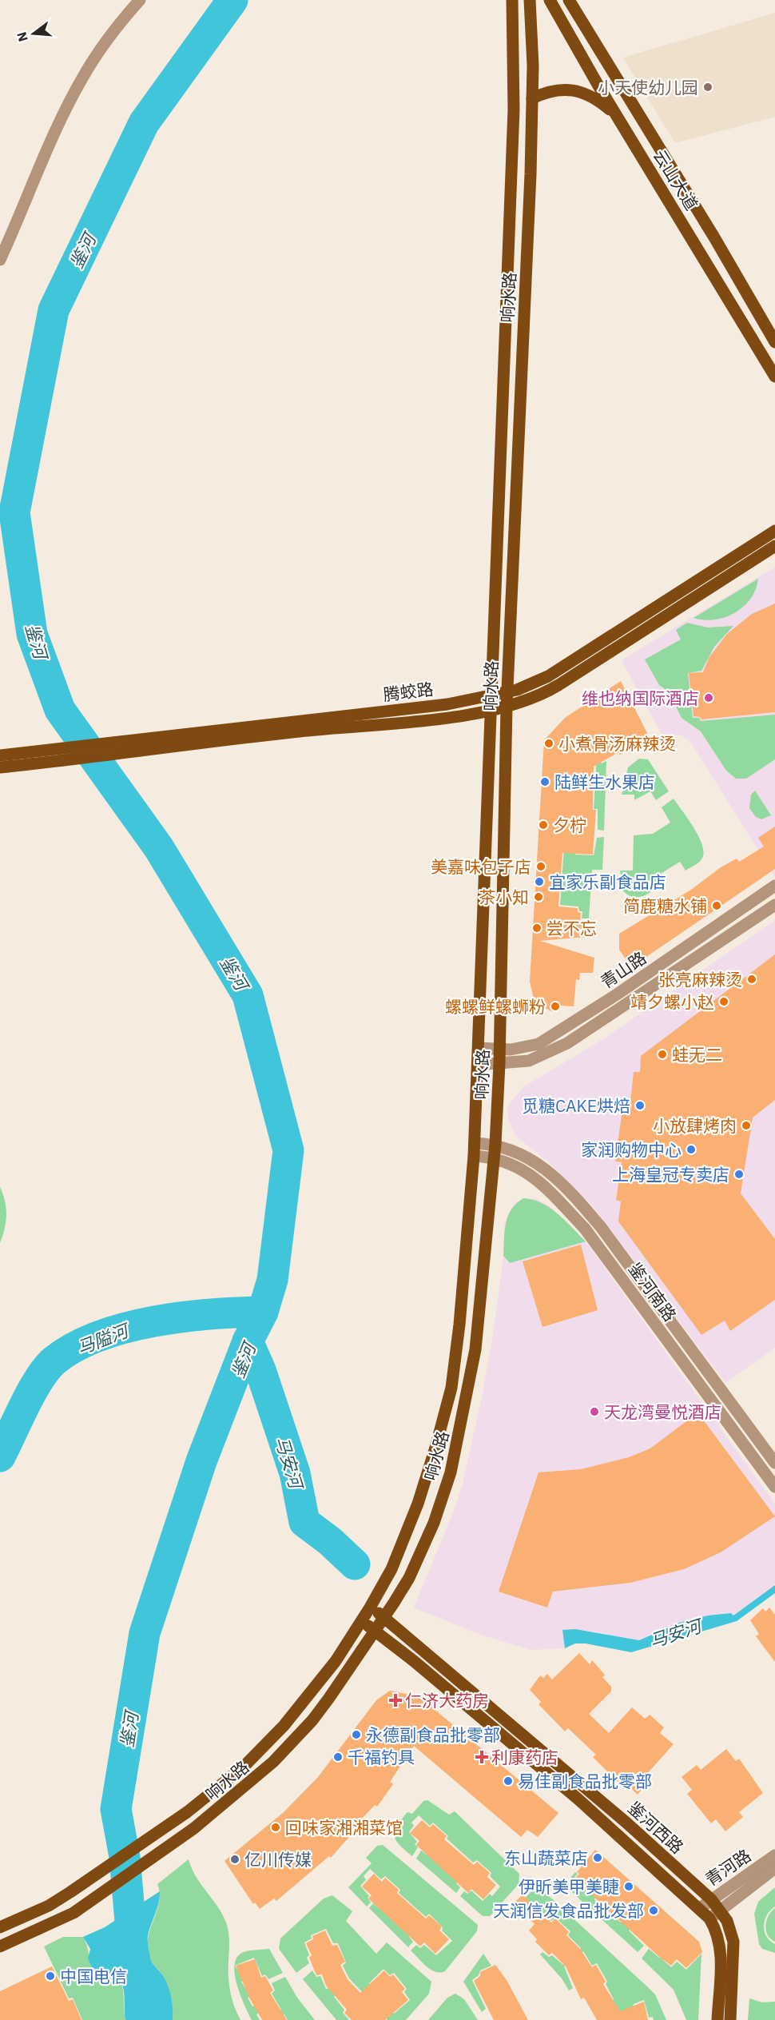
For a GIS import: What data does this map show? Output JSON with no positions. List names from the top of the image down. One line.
{"streets":{"main road":["云山大道","响水路","腾蛟路","鉴河西路"],"street":["青山路","鉴河南路","青河路"]},"crossings":[["响水路","腾蛟路"],["响水路","青山路"],["响水路","鉴河南路"],["响水路","鉴河西路"],["鉴河西路","青河路"]],"water":["鉴河","马隘河","马安河"],"places":{"other":["小天使幼儿园","维也纳国际酒店","小煮骨汤麻辣烫","陆鲜生水果店","夕柠","美嘉味包子店","宜家乐副食品店","茶小知","简鹿糖水铺","尝不忘","张亮麻辣烫","靖夕螺小赵","螺螺鲜螺蛳粉","蛙无二","觅糖CAKE烘焙","小放肆烤肉","家润购物中心","上海皇冠专卖店","天龙湾曼悦酒店","永德副食品批零部","千福钓具","易佳副食品批零部","回味家湘湘菜馆","东山蔬菜店","亿川传媒","伊昕美甲美睫","天润信发食品批发部","中国电信"],"health":["仁济大药房","利康药店"]},"north":"left"}
